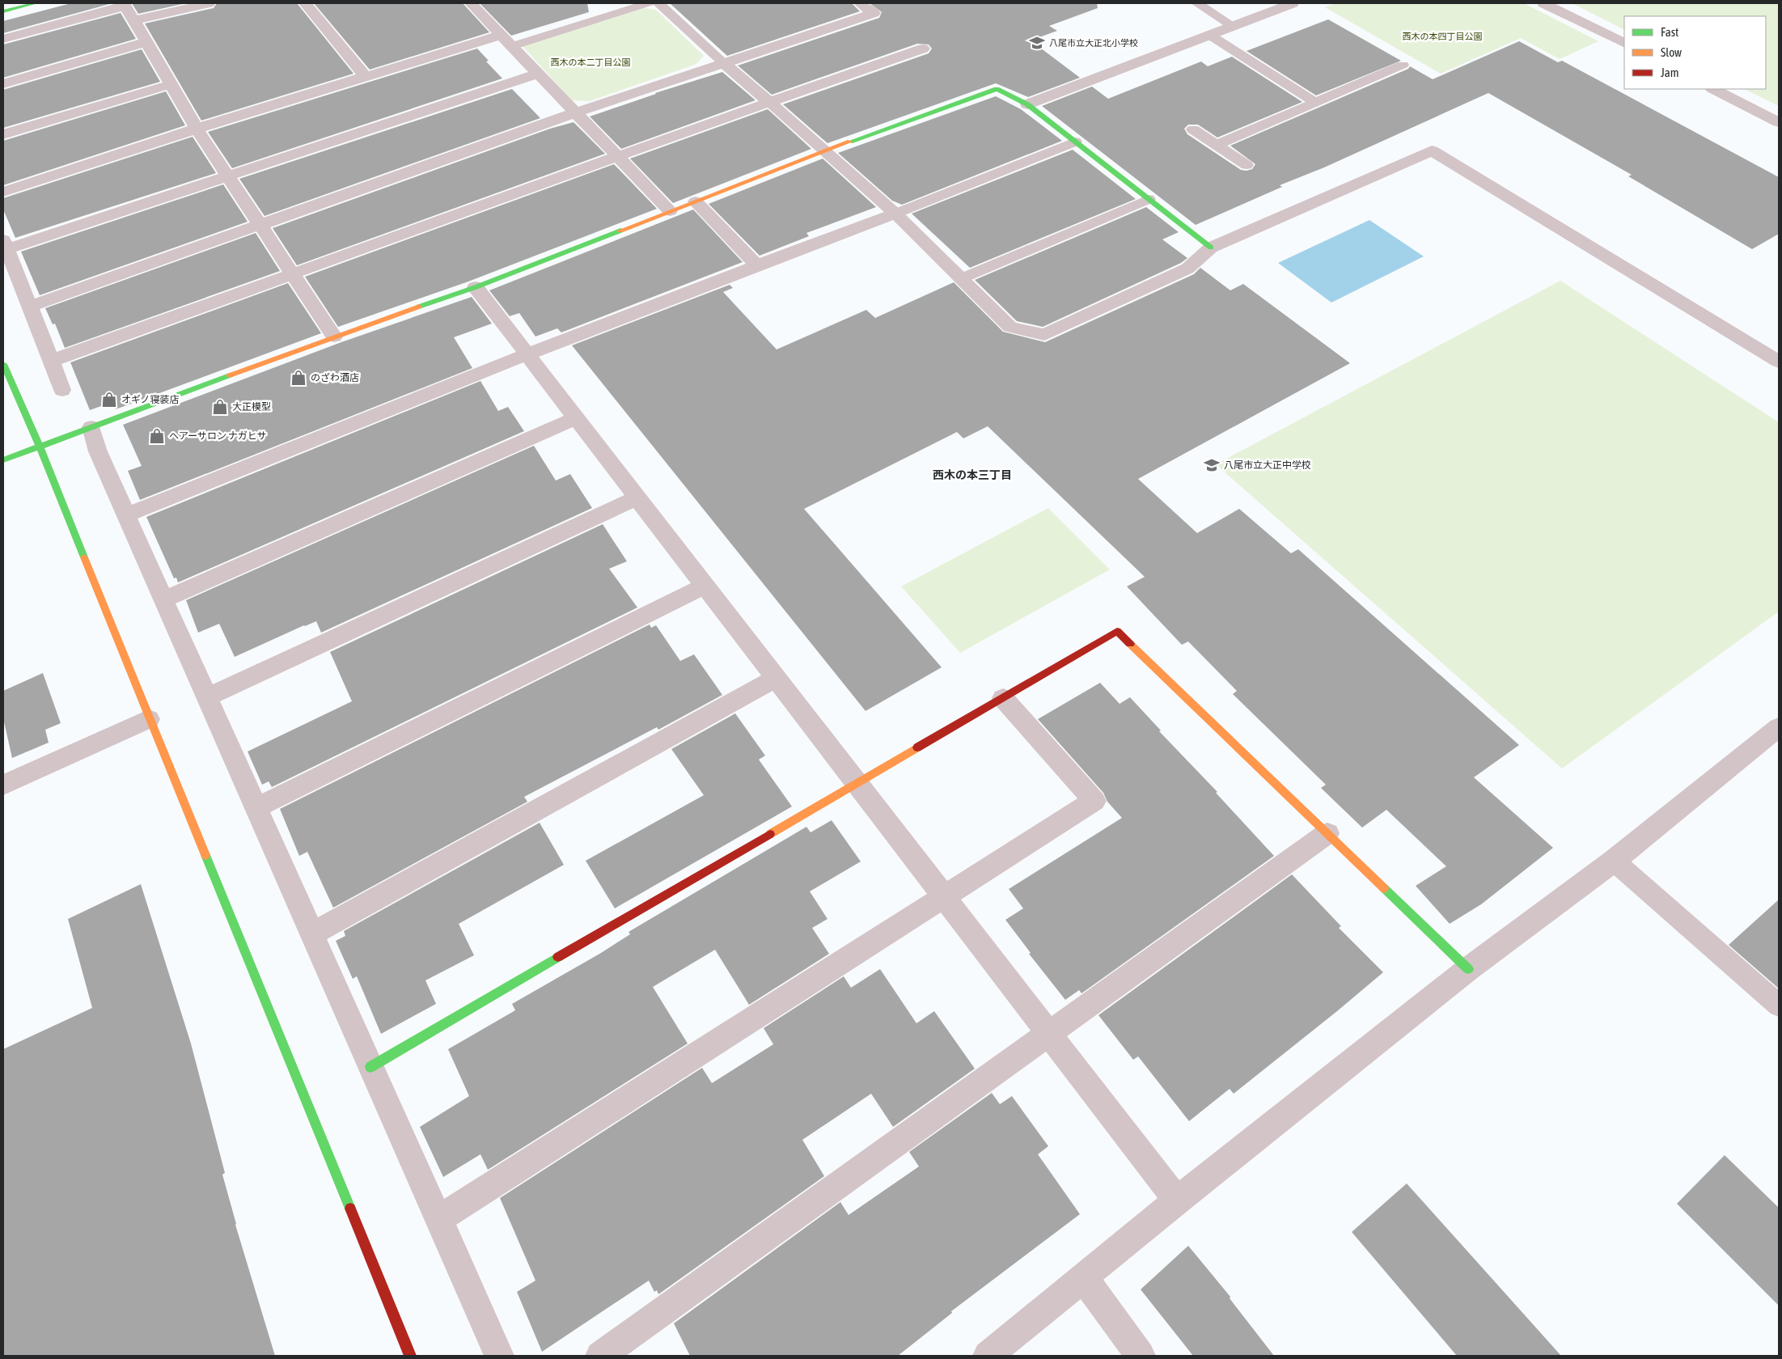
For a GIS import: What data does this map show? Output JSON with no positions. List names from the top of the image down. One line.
{"districts":["西木の本三丁目"],"parks":["西木の本四丁目公園","西木の本二丁目公園"],"places":{"school or university":["八尾市立大正北小学校","八尾市立大正中学校"],"shop":["のざわ酒店","オギノ寝装店","大正模型","ヘアーサロン ナガヒサ"]},"legend":["Fast","Slow","Jam"]}
